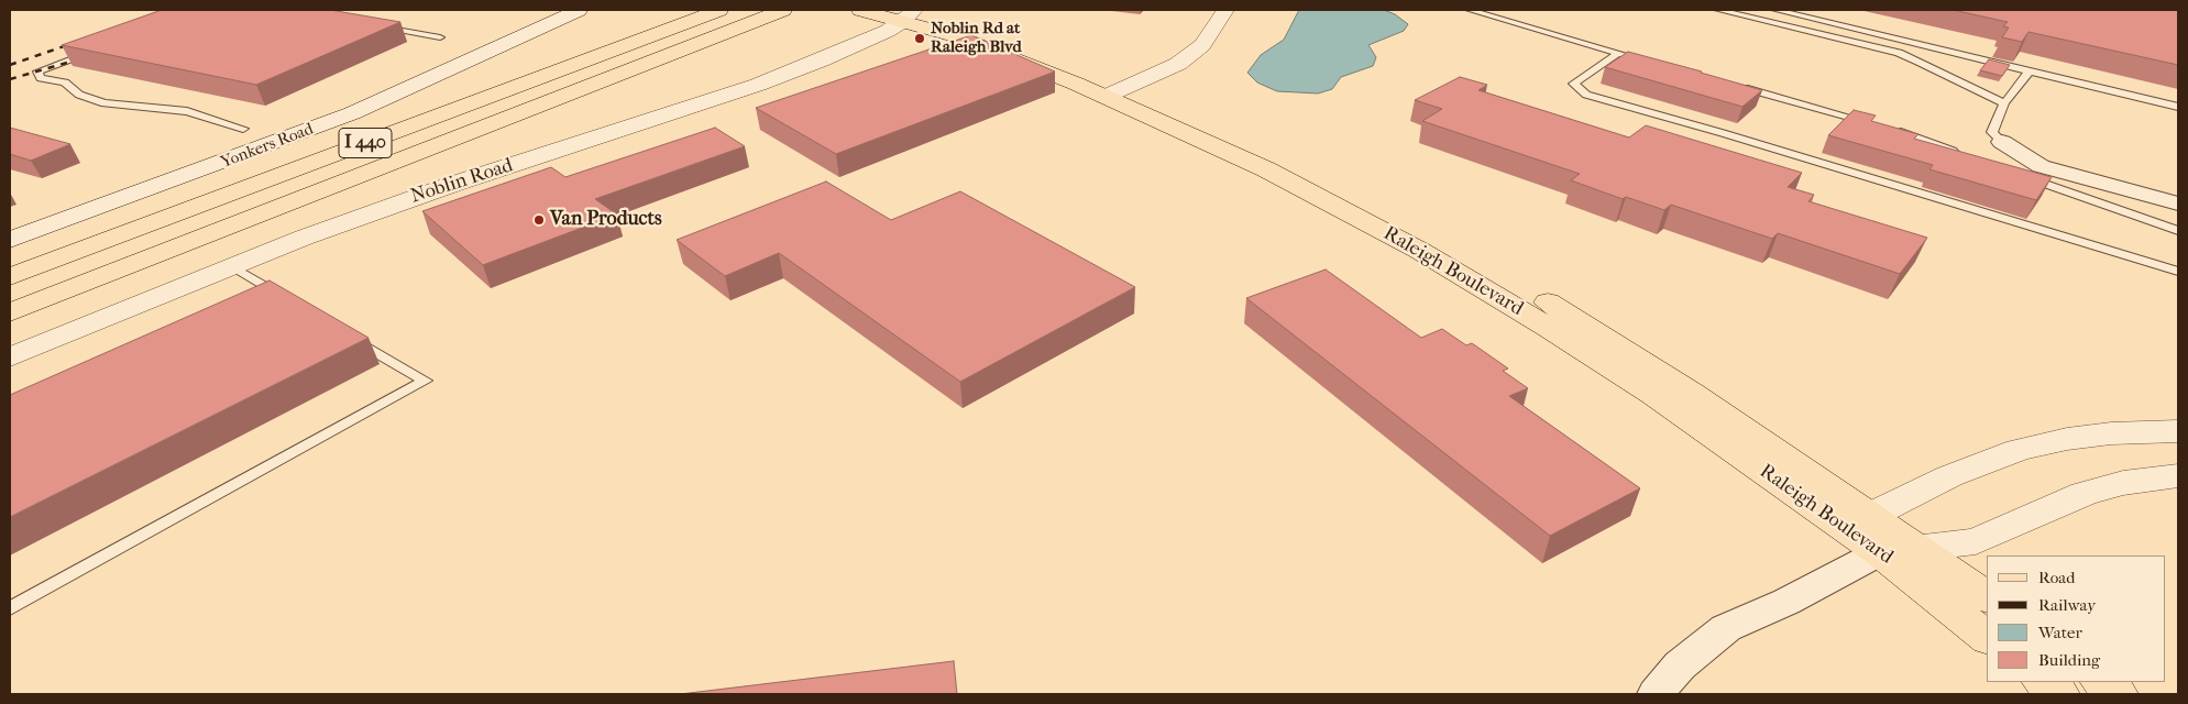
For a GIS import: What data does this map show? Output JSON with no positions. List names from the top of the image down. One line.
{"streets":{"main road":["I 440","Raleigh Boulevard"],"street":["Yonkers Road","Noblin Road"]},"crossings":[["Noblin Road","Raleigh Boulevard"]],"places":["Noblin Rd at Raleigh Blvd","Van Products"],"legend":["Road","Railway","Water","Building"]}
